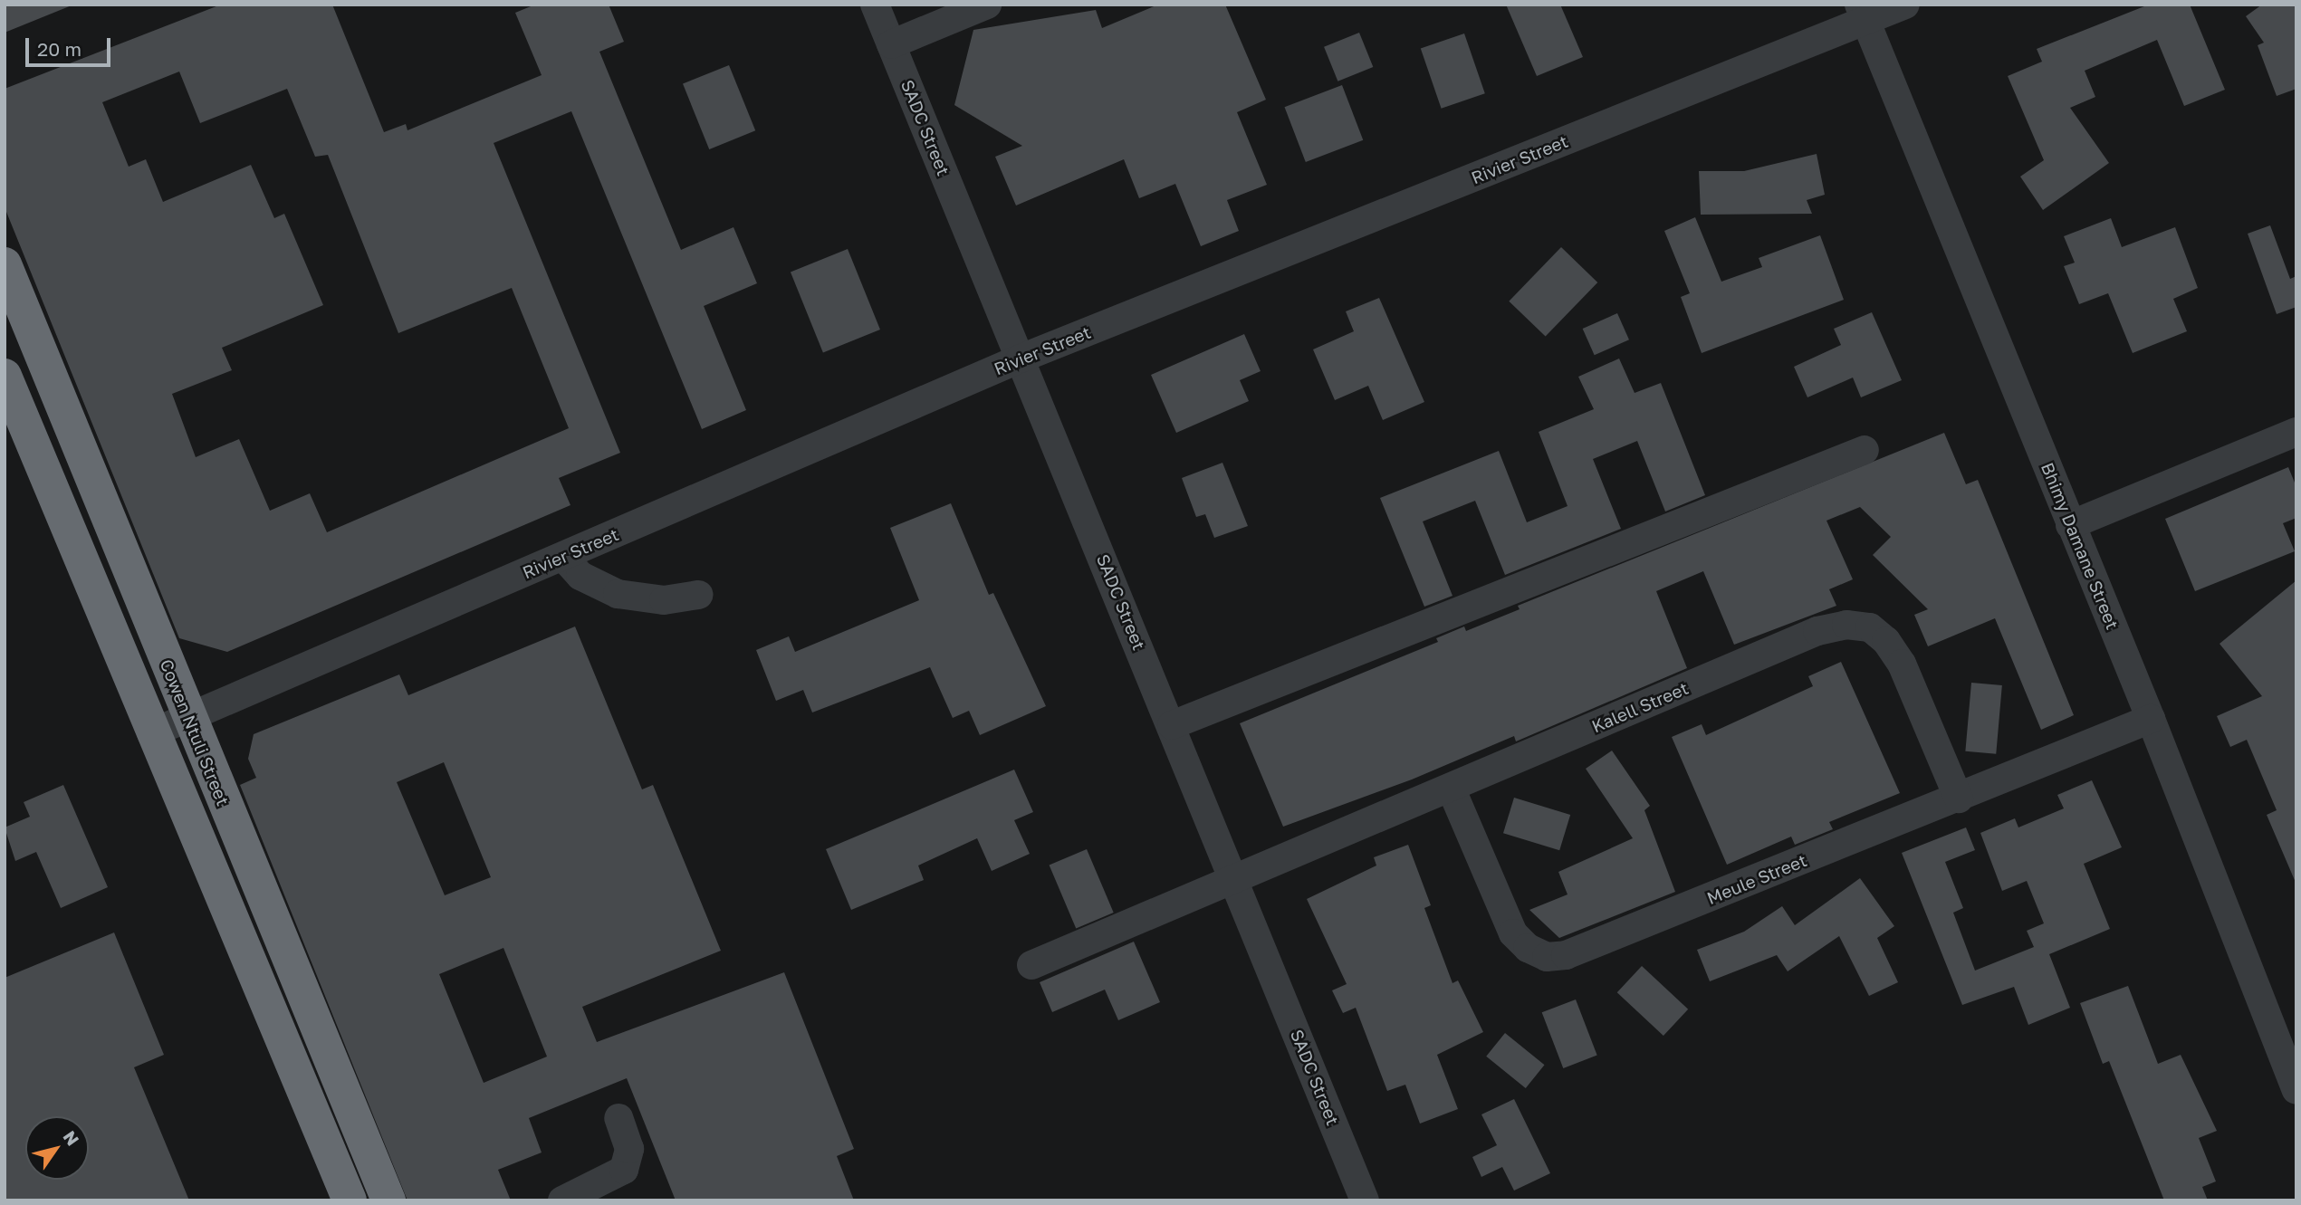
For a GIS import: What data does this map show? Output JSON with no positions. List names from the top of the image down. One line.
{"streets":{"highway":["Cowen Ntuli Street"],"street":["SADC Street","Rivier Street","Bhimy Damane Street","Kalell Street","Meule Street"]},"crossings":[["SADC Street","Rivier Street"],["SADC Street","Kalell Street"],["Rivier Street","Bhimy Damane Street"],["Rivier Street","Cowen Ntuli Street"],["Bhimy Damane Street","Meule Street"],["Kalell Street","Meule Street"]],"scale_bar":"20 m","north":"top right"}
